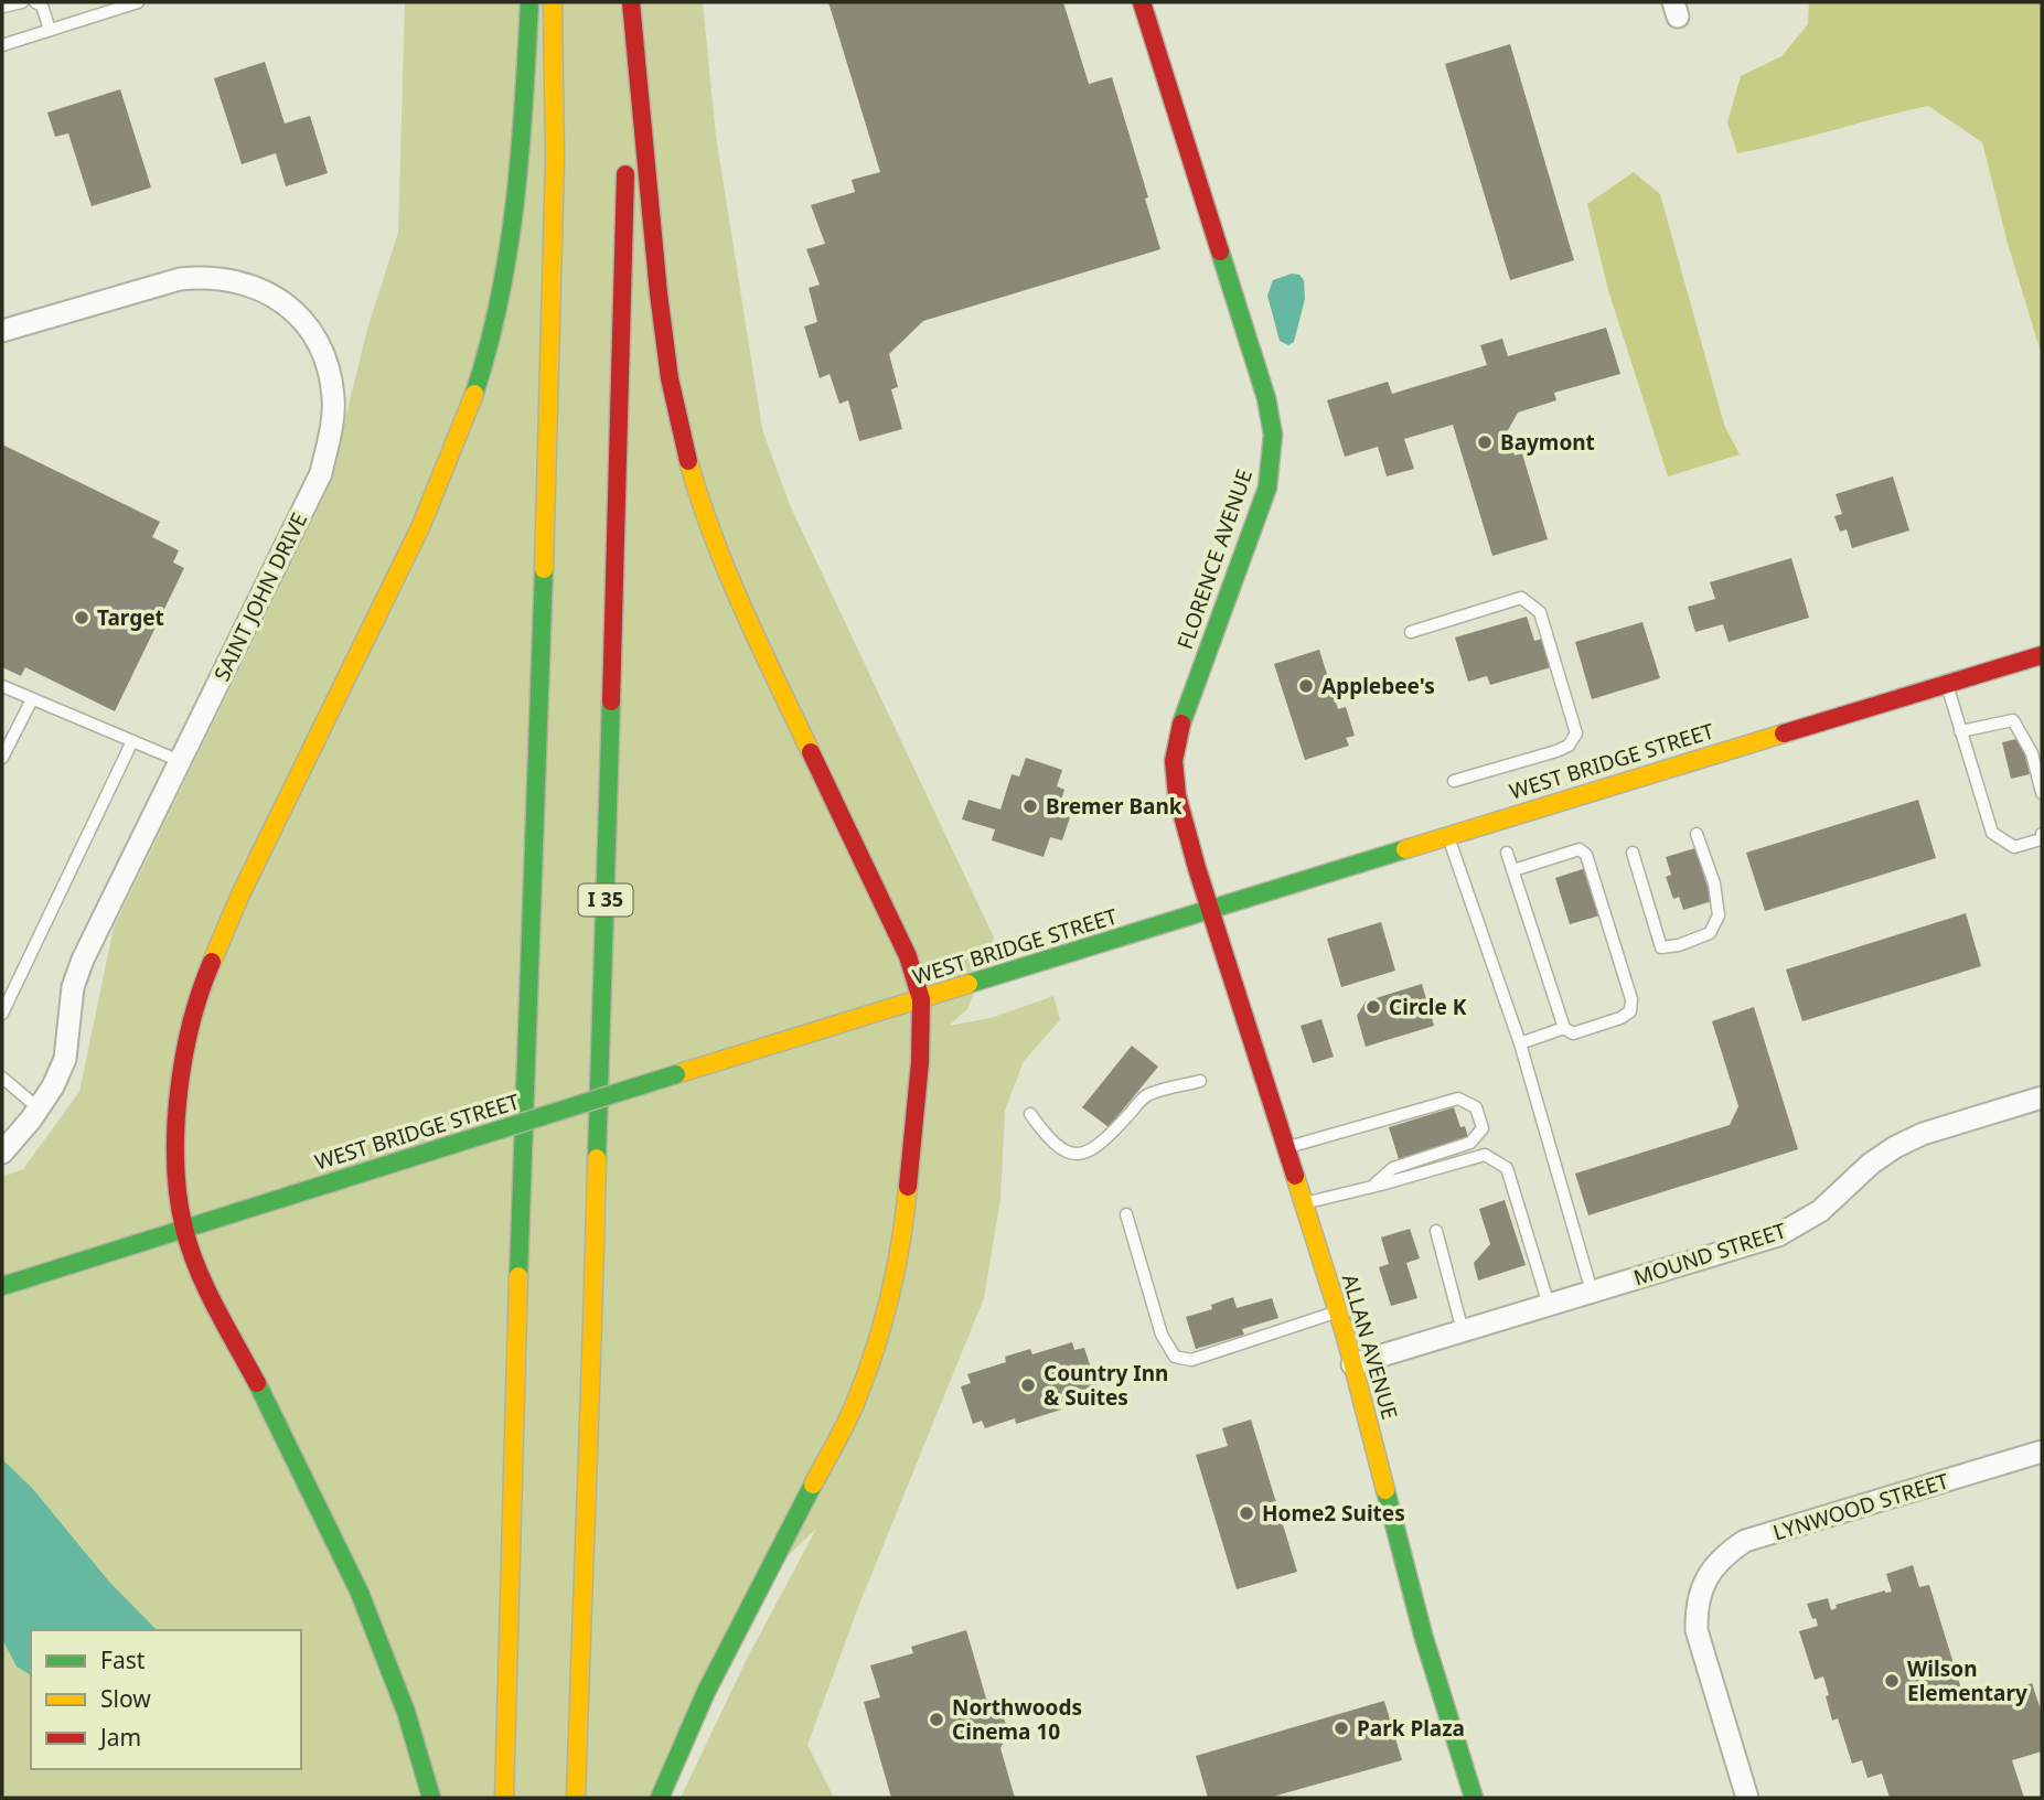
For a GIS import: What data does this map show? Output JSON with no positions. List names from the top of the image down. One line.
{"streets":{"main road":["FLORENCE AVENUE","WEST BRIDGE STREET","I 35","ALLAN AVENUE"],"street":["SAINT JOHN DRIVE","MOUND STREET","LYNWOOD STREET"]},"crossings":[["FLORENCE AVENUE","WEST BRIDGE STREET"],["FLORENCE AVENUE","ALLAN AVENUE"],["WEST BRIDGE STREET","ALLAN AVENUE"],["MOUND STREET","ALLAN AVENUE"]],"places":["Baymont","Target","Applebee's","Bremer Bank","Circle K","Country Inn & Suites","Home2 Suites","Wilson Elementary","Northwoods Cinema 10","Park Plaza"],"legend":["Fast","Slow","Jam"]}
